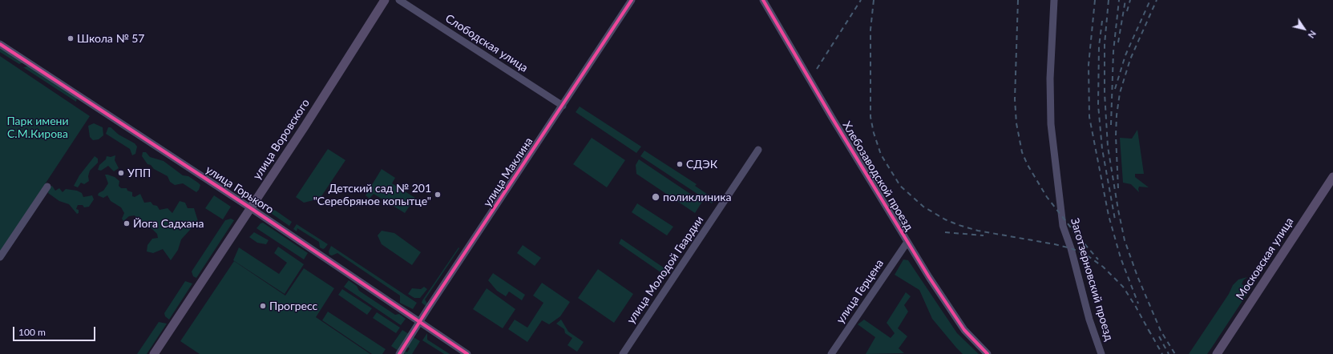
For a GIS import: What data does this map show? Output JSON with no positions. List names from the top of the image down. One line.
{"streets":{"main road":["улица Воровского","Московская улица"],"street":["Слободская улица","улица Маклина","Хлебозаводской проезд","улица Горького","улица Молодой Гвардии","Заготзерновский проезд","улица Герцена"]},"crossings":[["Слободская улица","улица Маклина"],["улица Воровского","улица Горького"],["улица Маклина","улица Горького"],["Хлебозаводской проезд","улица Герцена"]],"parks":["Парк имени С.М.Кирова"],"places":["Школа № 57","СДЭК","УПП","Детский сад № 201 \"Серебряное копытце\"","поликлиника","Йога Садхана","Прогресс"],"scale_bar":"100 m","north":"bottom right"}
